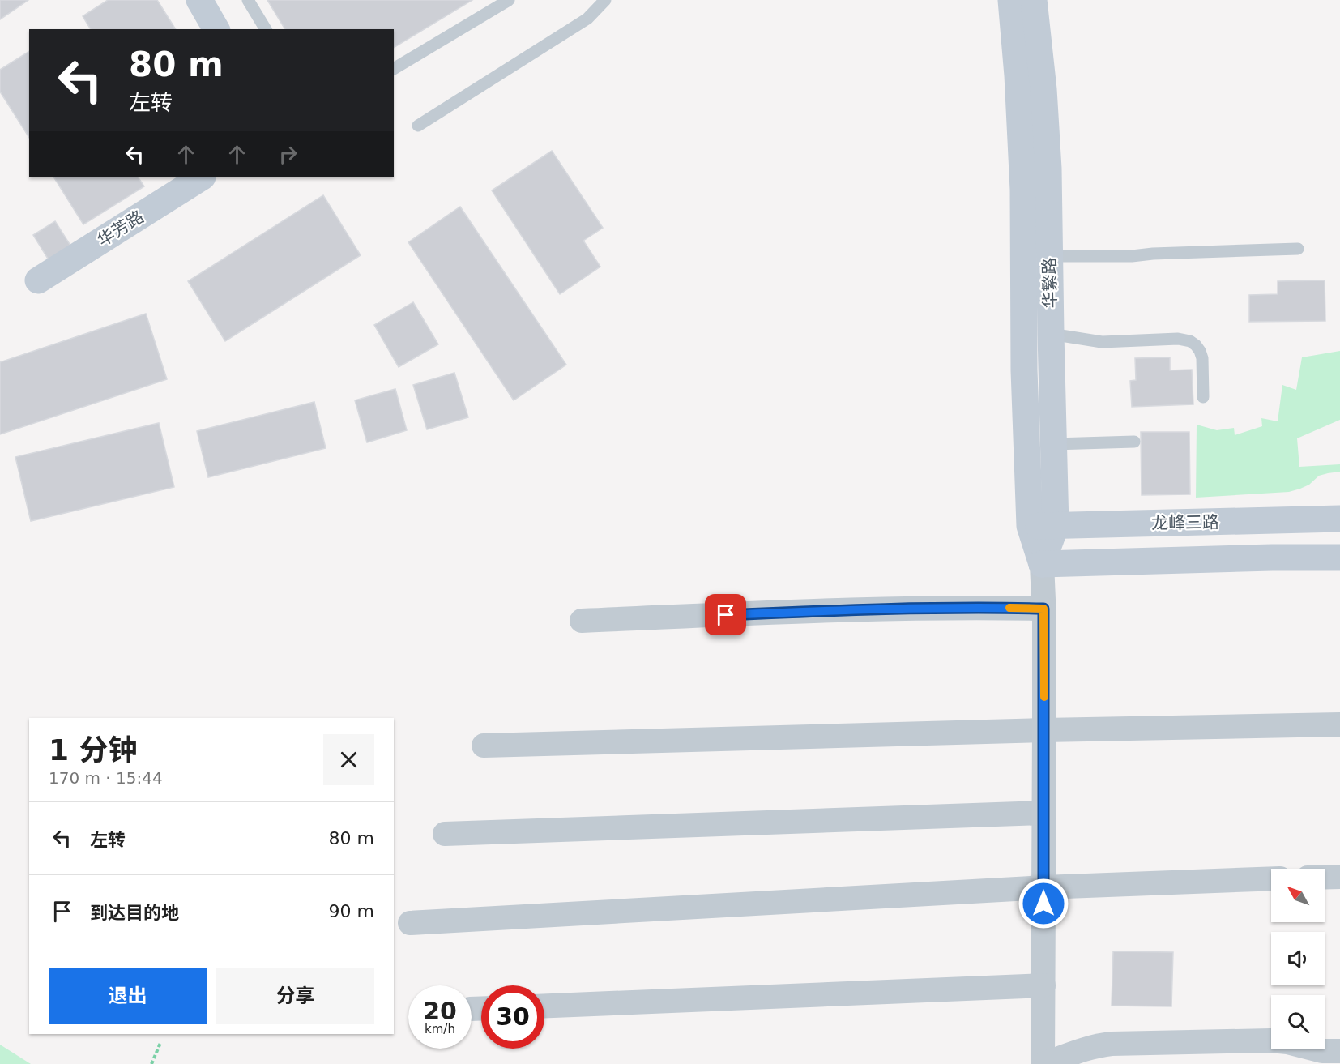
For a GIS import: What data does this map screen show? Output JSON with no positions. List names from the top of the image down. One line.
{"streets":{"main road":["华芳路","华繁路","龙峰三路"]},"crossings":[["华繁路","龙峰三路"]],"north":"top left","page":{"turn":["80 m","左转"],"heading":["1 分钟","170 m · 15:44"],"list":[{"name":"左转","value":"80 m"},{"name":"到达目的地","value":"90 m"}],"buttons":["退出","分享"],"speed":"20 km/h","limit":"30"}}
